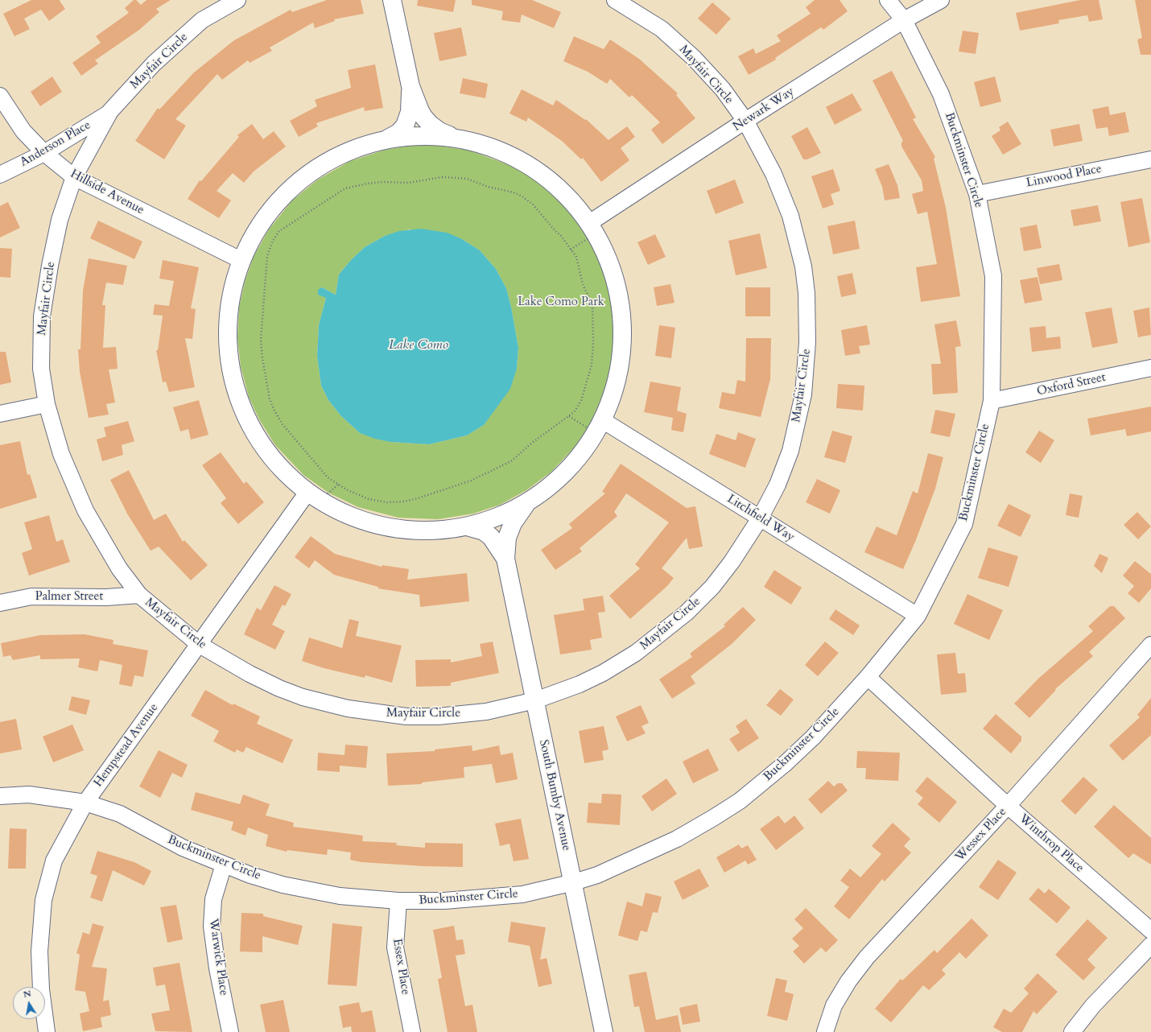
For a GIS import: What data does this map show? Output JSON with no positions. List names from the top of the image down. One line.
{"streets":{"street":["Mayfair Circle","Newark Way","Anderson Place","Buckminster Circle","Linwood Place","Hillside Avenue","Oxford Street","Litchfield Way","Palmer Street","Hempstead Avenue","South Bumby Avenue","Wessex Place","Winthrop Place","Warwick Place","Essex Place"]},"crossings":[["Mayfair Circle","Newark Way"],["Mayfair Circle","Anderson Place"],["Mayfair Circle","Hillside Avenue"],["Mayfair Circle","Litchfield Way"],["Mayfair Circle","Palmer Street"],["Mayfair Circle","Hempstead Avenue"],["Mayfair Circle","South Bumby Avenue"],["Newark Way","Buckminster Circle"],["Anderson Place","Hillside Avenue"],["Buckminster Circle","Linwood Place"],["Buckminster Circle","Oxford Street"],["Buckminster Circle","Litchfield Way"],["Buckminster Circle","Hempstead Avenue"],["Buckminster Circle","South Bumby Avenue"],["Buckminster Circle","Winthrop Place"],["Buckminster Circle","Warwick Place"],["Buckminster Circle","Essex Place"],["Wessex Place","Winthrop Place"]],"water":["Lake Como"],"parks":["Lake Como Park"],"north":"top"}
